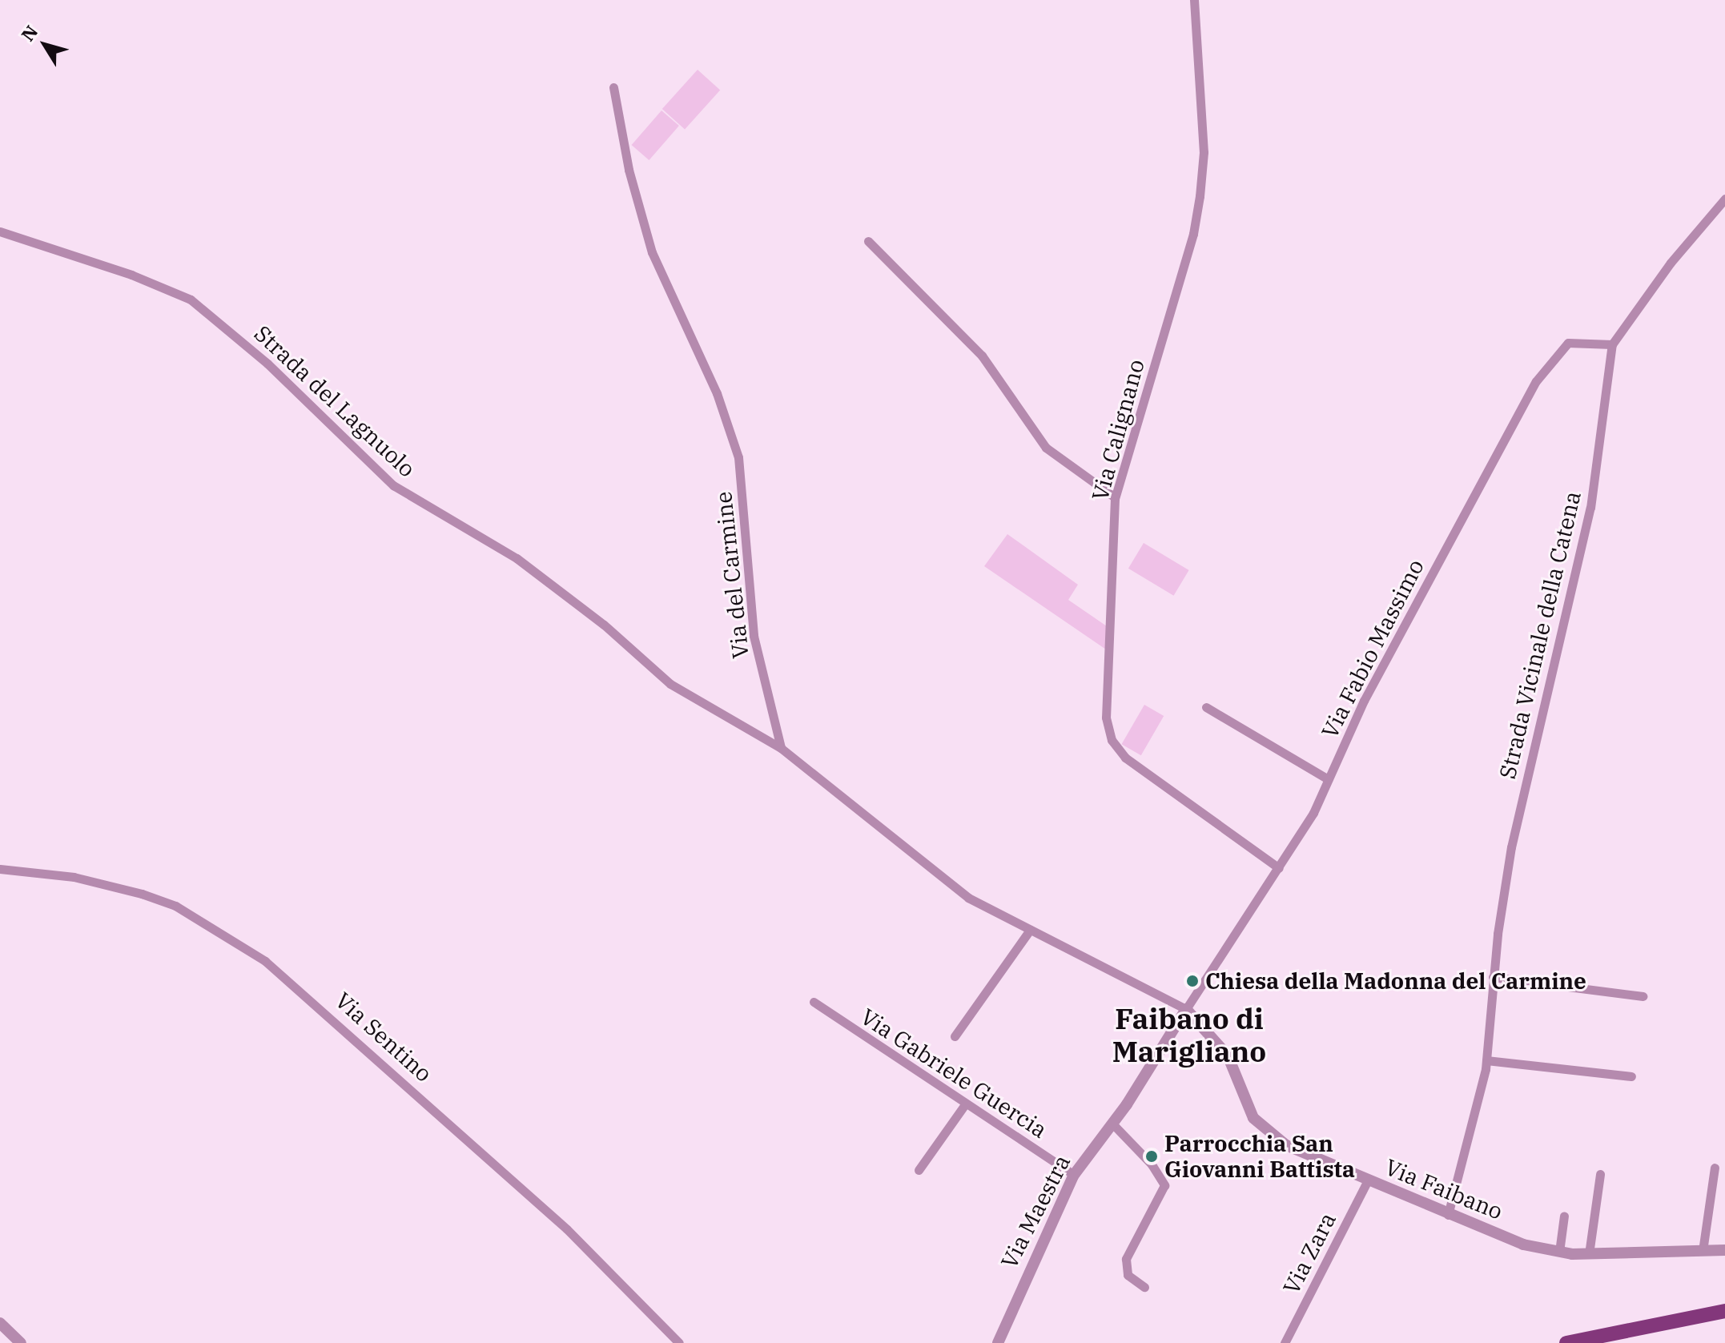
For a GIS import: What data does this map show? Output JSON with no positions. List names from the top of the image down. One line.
{"streets":{"street":["Strada del Lagnuolo","Via Calignano","Via del Carmine","Strada Vicinale della Catena","Via Fabio Massimo","Via Sentino","Via Gabriele Guercia","Via Faibano","Via Maestra","Via Zara"]},"crossings":[["Strada del Lagnuolo","Via del Carmine"],["Via Calignano","Via Fabio Massimo"],["Strada Vicinale della Catena","Via Fabio Massimo"],["Strada Vicinale della Catena","Via Faibano"],["Via Fabio Massimo","Via Faibano"],["Via Fabio Massimo","Via Maestra"],["Via Gabriele Guercia","Via Maestra"],["Via Faibano","Via Maestra"],["Via Faibano","Via Zara"]],"districts":["Faibano di Marigliano"],"places":["Chiesa della Madonna del Carmine","Parrocchia San Giovanni Battista"],"north":"top left"}
